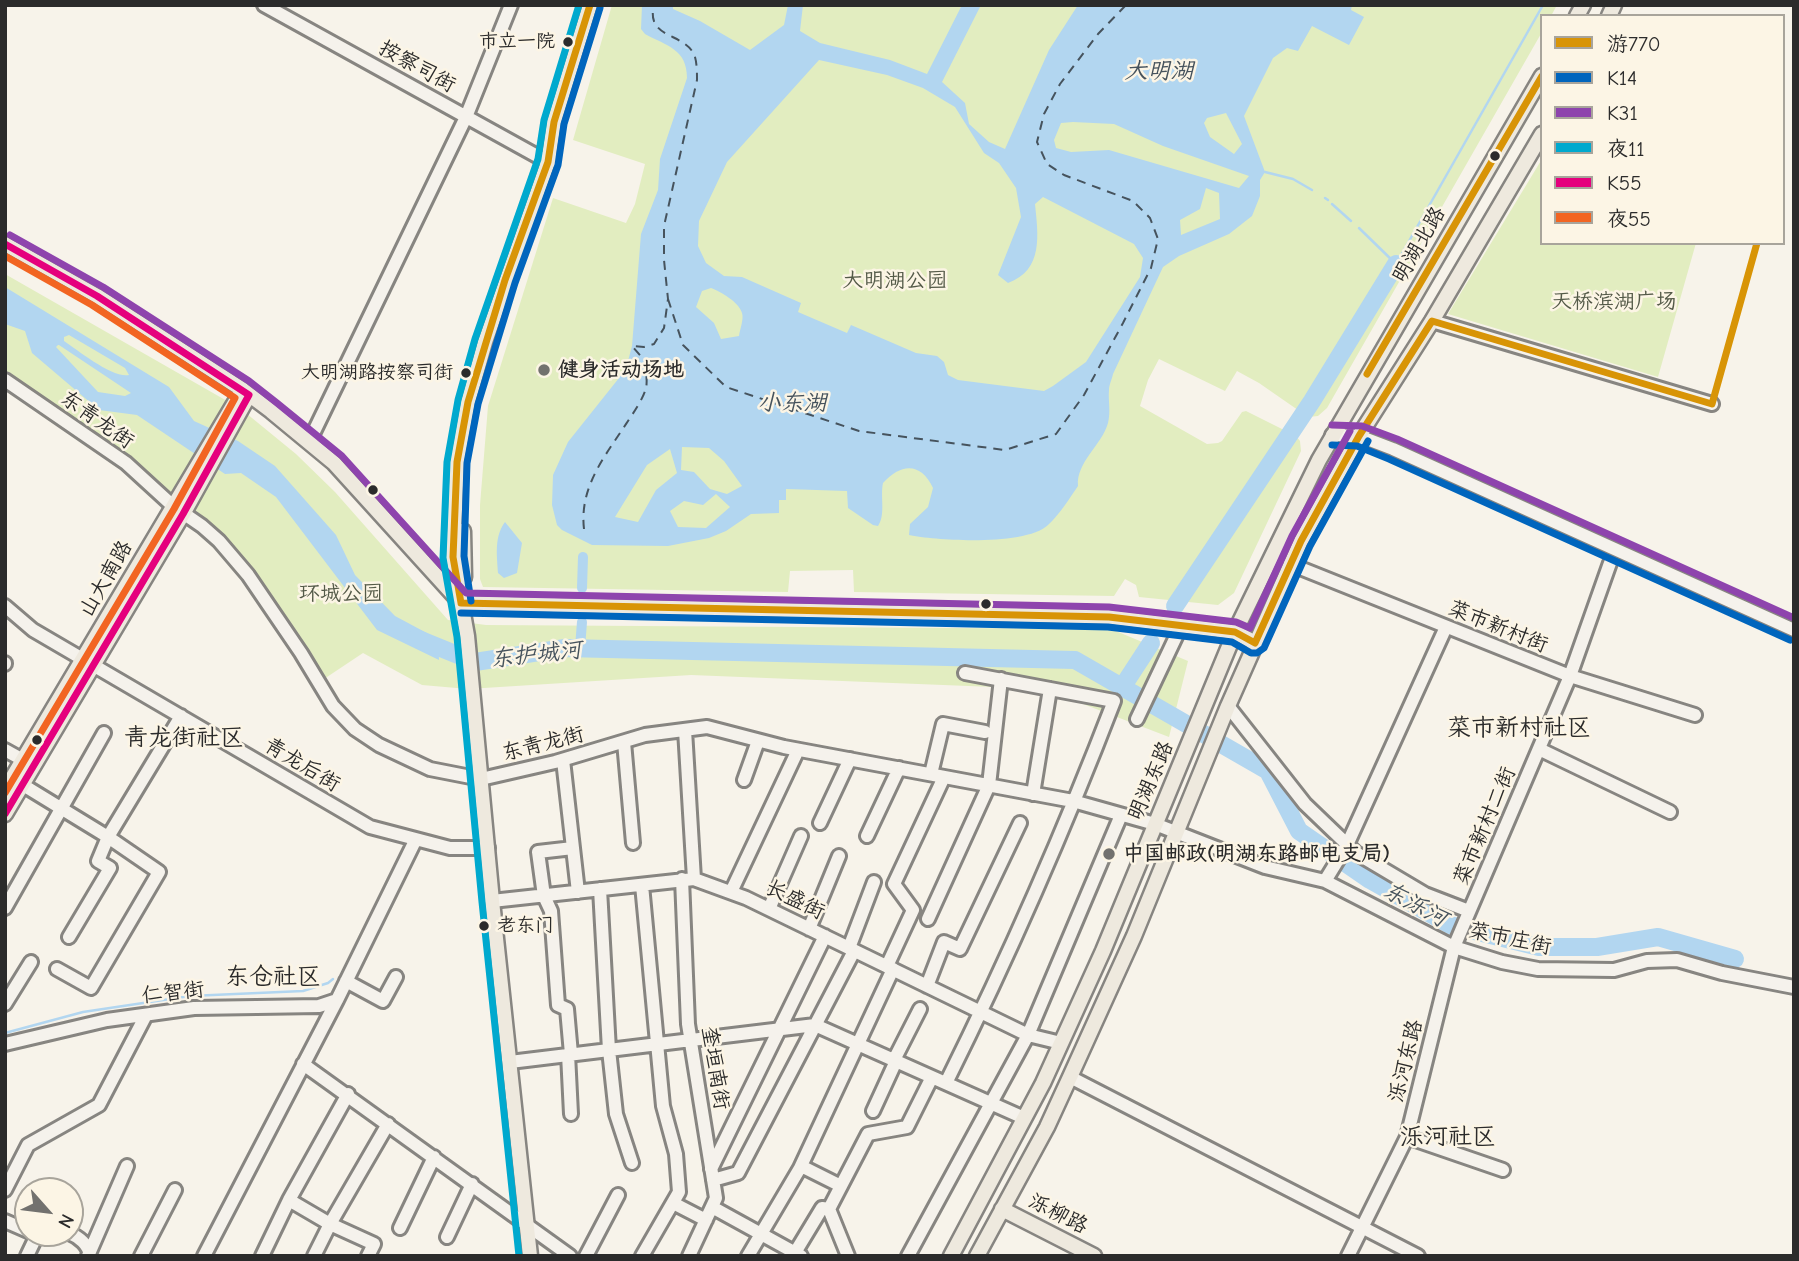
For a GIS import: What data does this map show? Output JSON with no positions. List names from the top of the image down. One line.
{"streets":{"main road":["明湖北路","山大南路","明湖东路","泺柳路"],"street":["按察司街","东青龙街","菜市新村街","青龙后街","菜市新村二街","长盛街","菜市庄街","仁智街","泺河东路","奎垣南街"]},"crossings":[["明湖北路","明湖东路"],["东青龙街","山大南路"],["东青龙街","明湖东路"],["东青龙街","菜市庄街"],["东青龙街","奎垣南街"],["山大南路","青龙后街"],["菜市新村街","明湖东路"],["菜市新村街","菜市新村二街"],["明湖东路","长盛街"],["明湖东路","菜市庄街"],["明湖东路","泺柳路"],["菜市新村二街","菜市庄街"],["菜市新村二街","泺河东路"],["长盛街","奎垣南街"],["菜市庄街","泺河东路"]],"districts":["菜市新村社区","青龙街社区","东仓社区","泺河社区"],"water":["大明湖","小东湖","东护城河","东泺河"],"parks":["大明湖公园","天桥滨湖广场","环城公园"],"places":["市立一院","健身活动场地","大明湖路按察司街","中国邮政(明湖东路邮电支局)","老东门"],"lines":["transit line 游770","transit line 夜11","transit line K14","transit line K31","transit line K55","transit line 夜55"],"legend":["游770","K14","K31","夜11","K55","夜55"],"north":"bottom right"}
